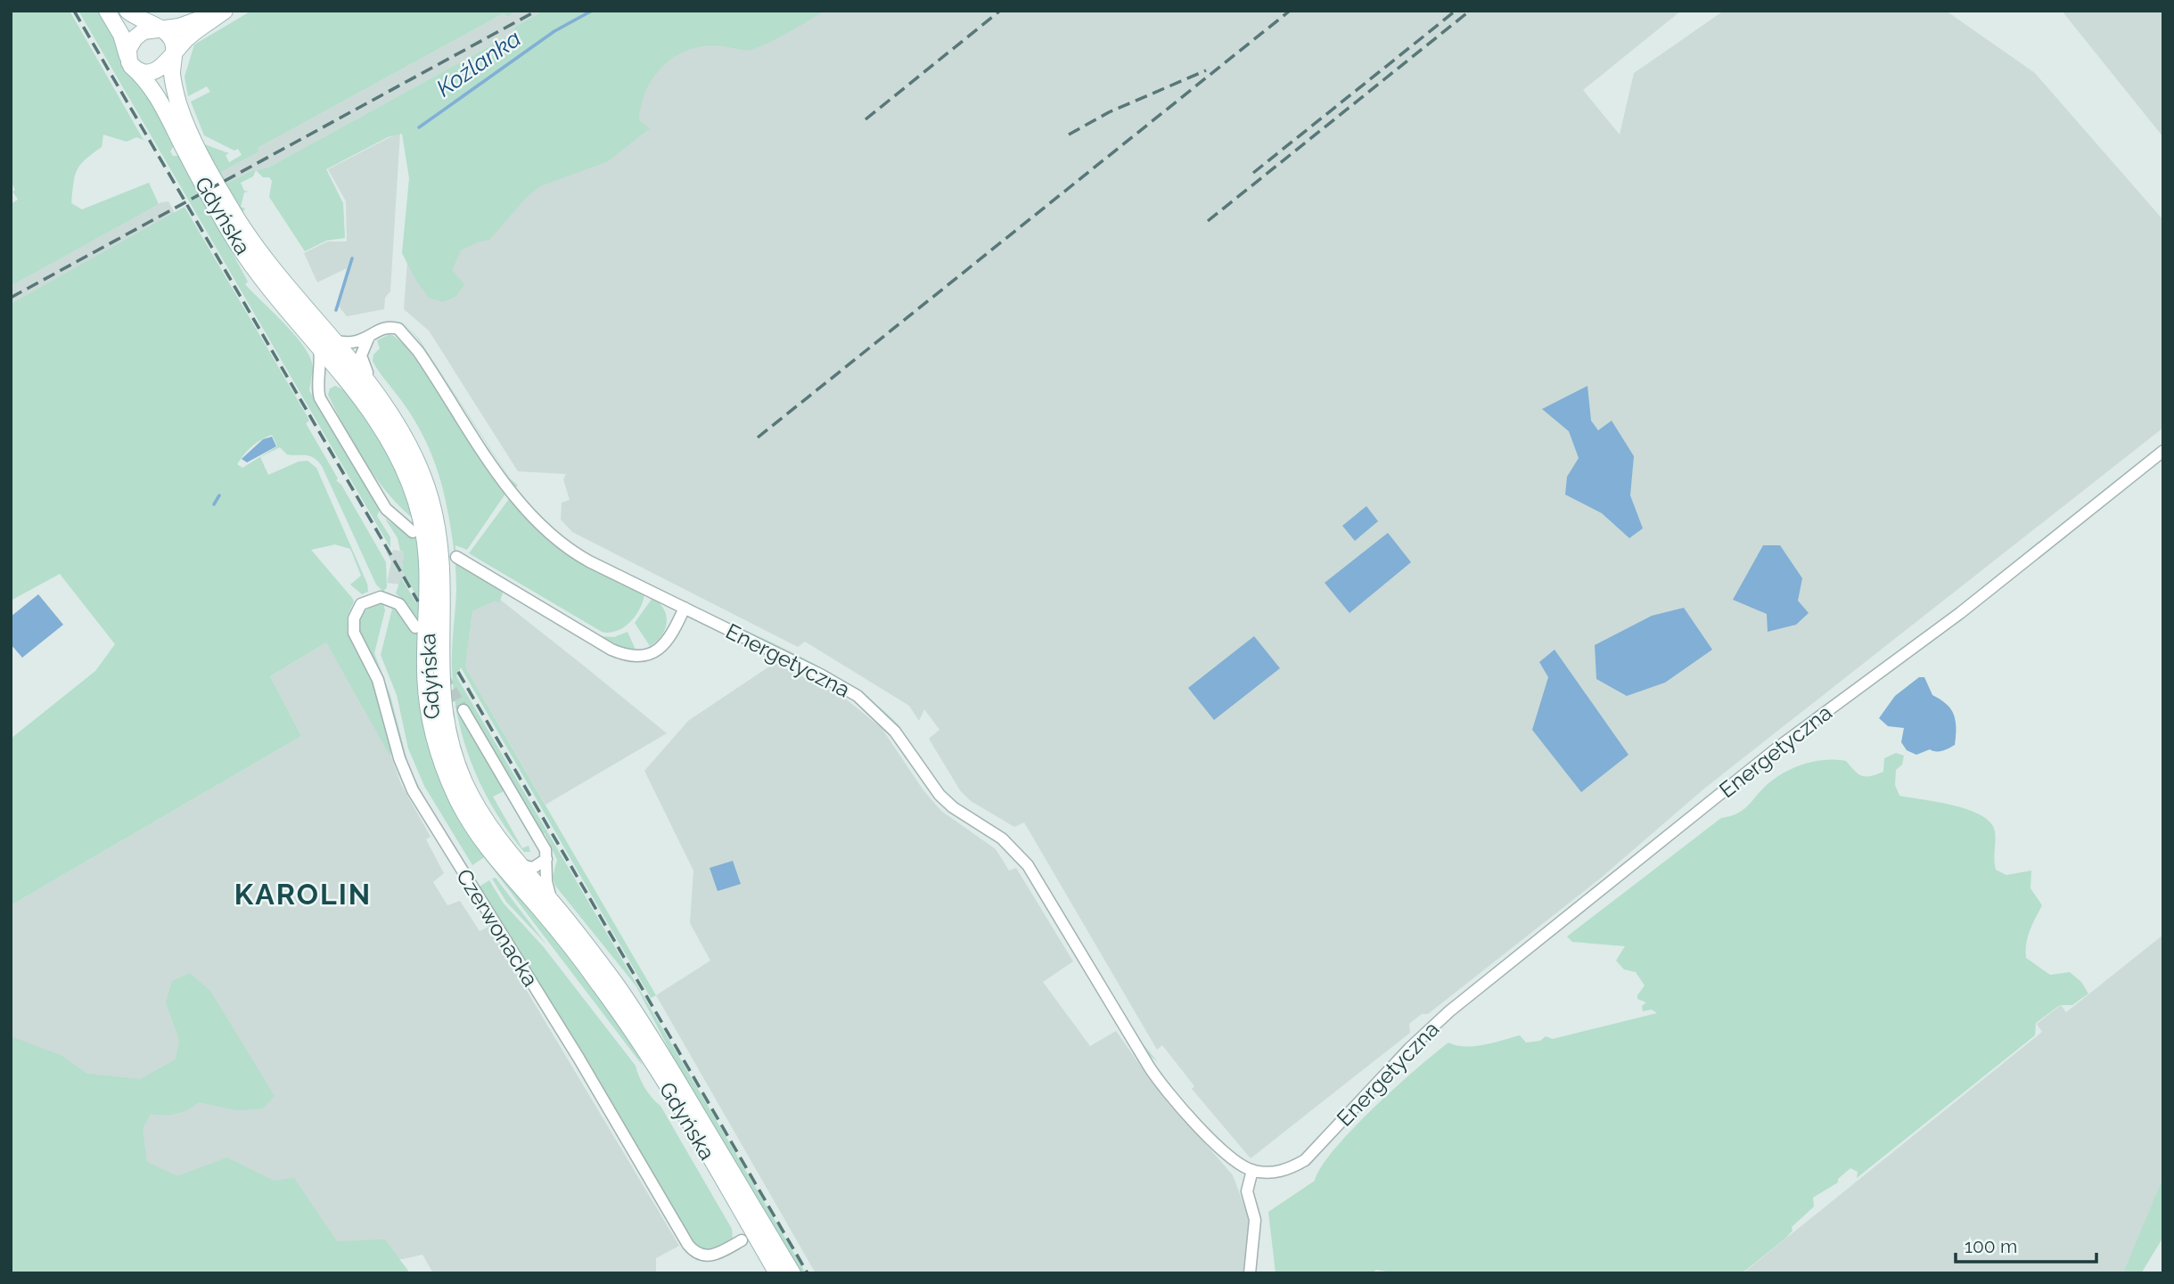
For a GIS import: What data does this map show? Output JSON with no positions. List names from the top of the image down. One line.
{"streets":{"main road":["Gdyńska"],"street":["Energetyczna","Czerwonacka"]},"crossings":[["Gdyńska","Energetyczna"]],"districts":["KAROLIN"],"water":["Koźlanka"],"scale_bar":"100 m"}
